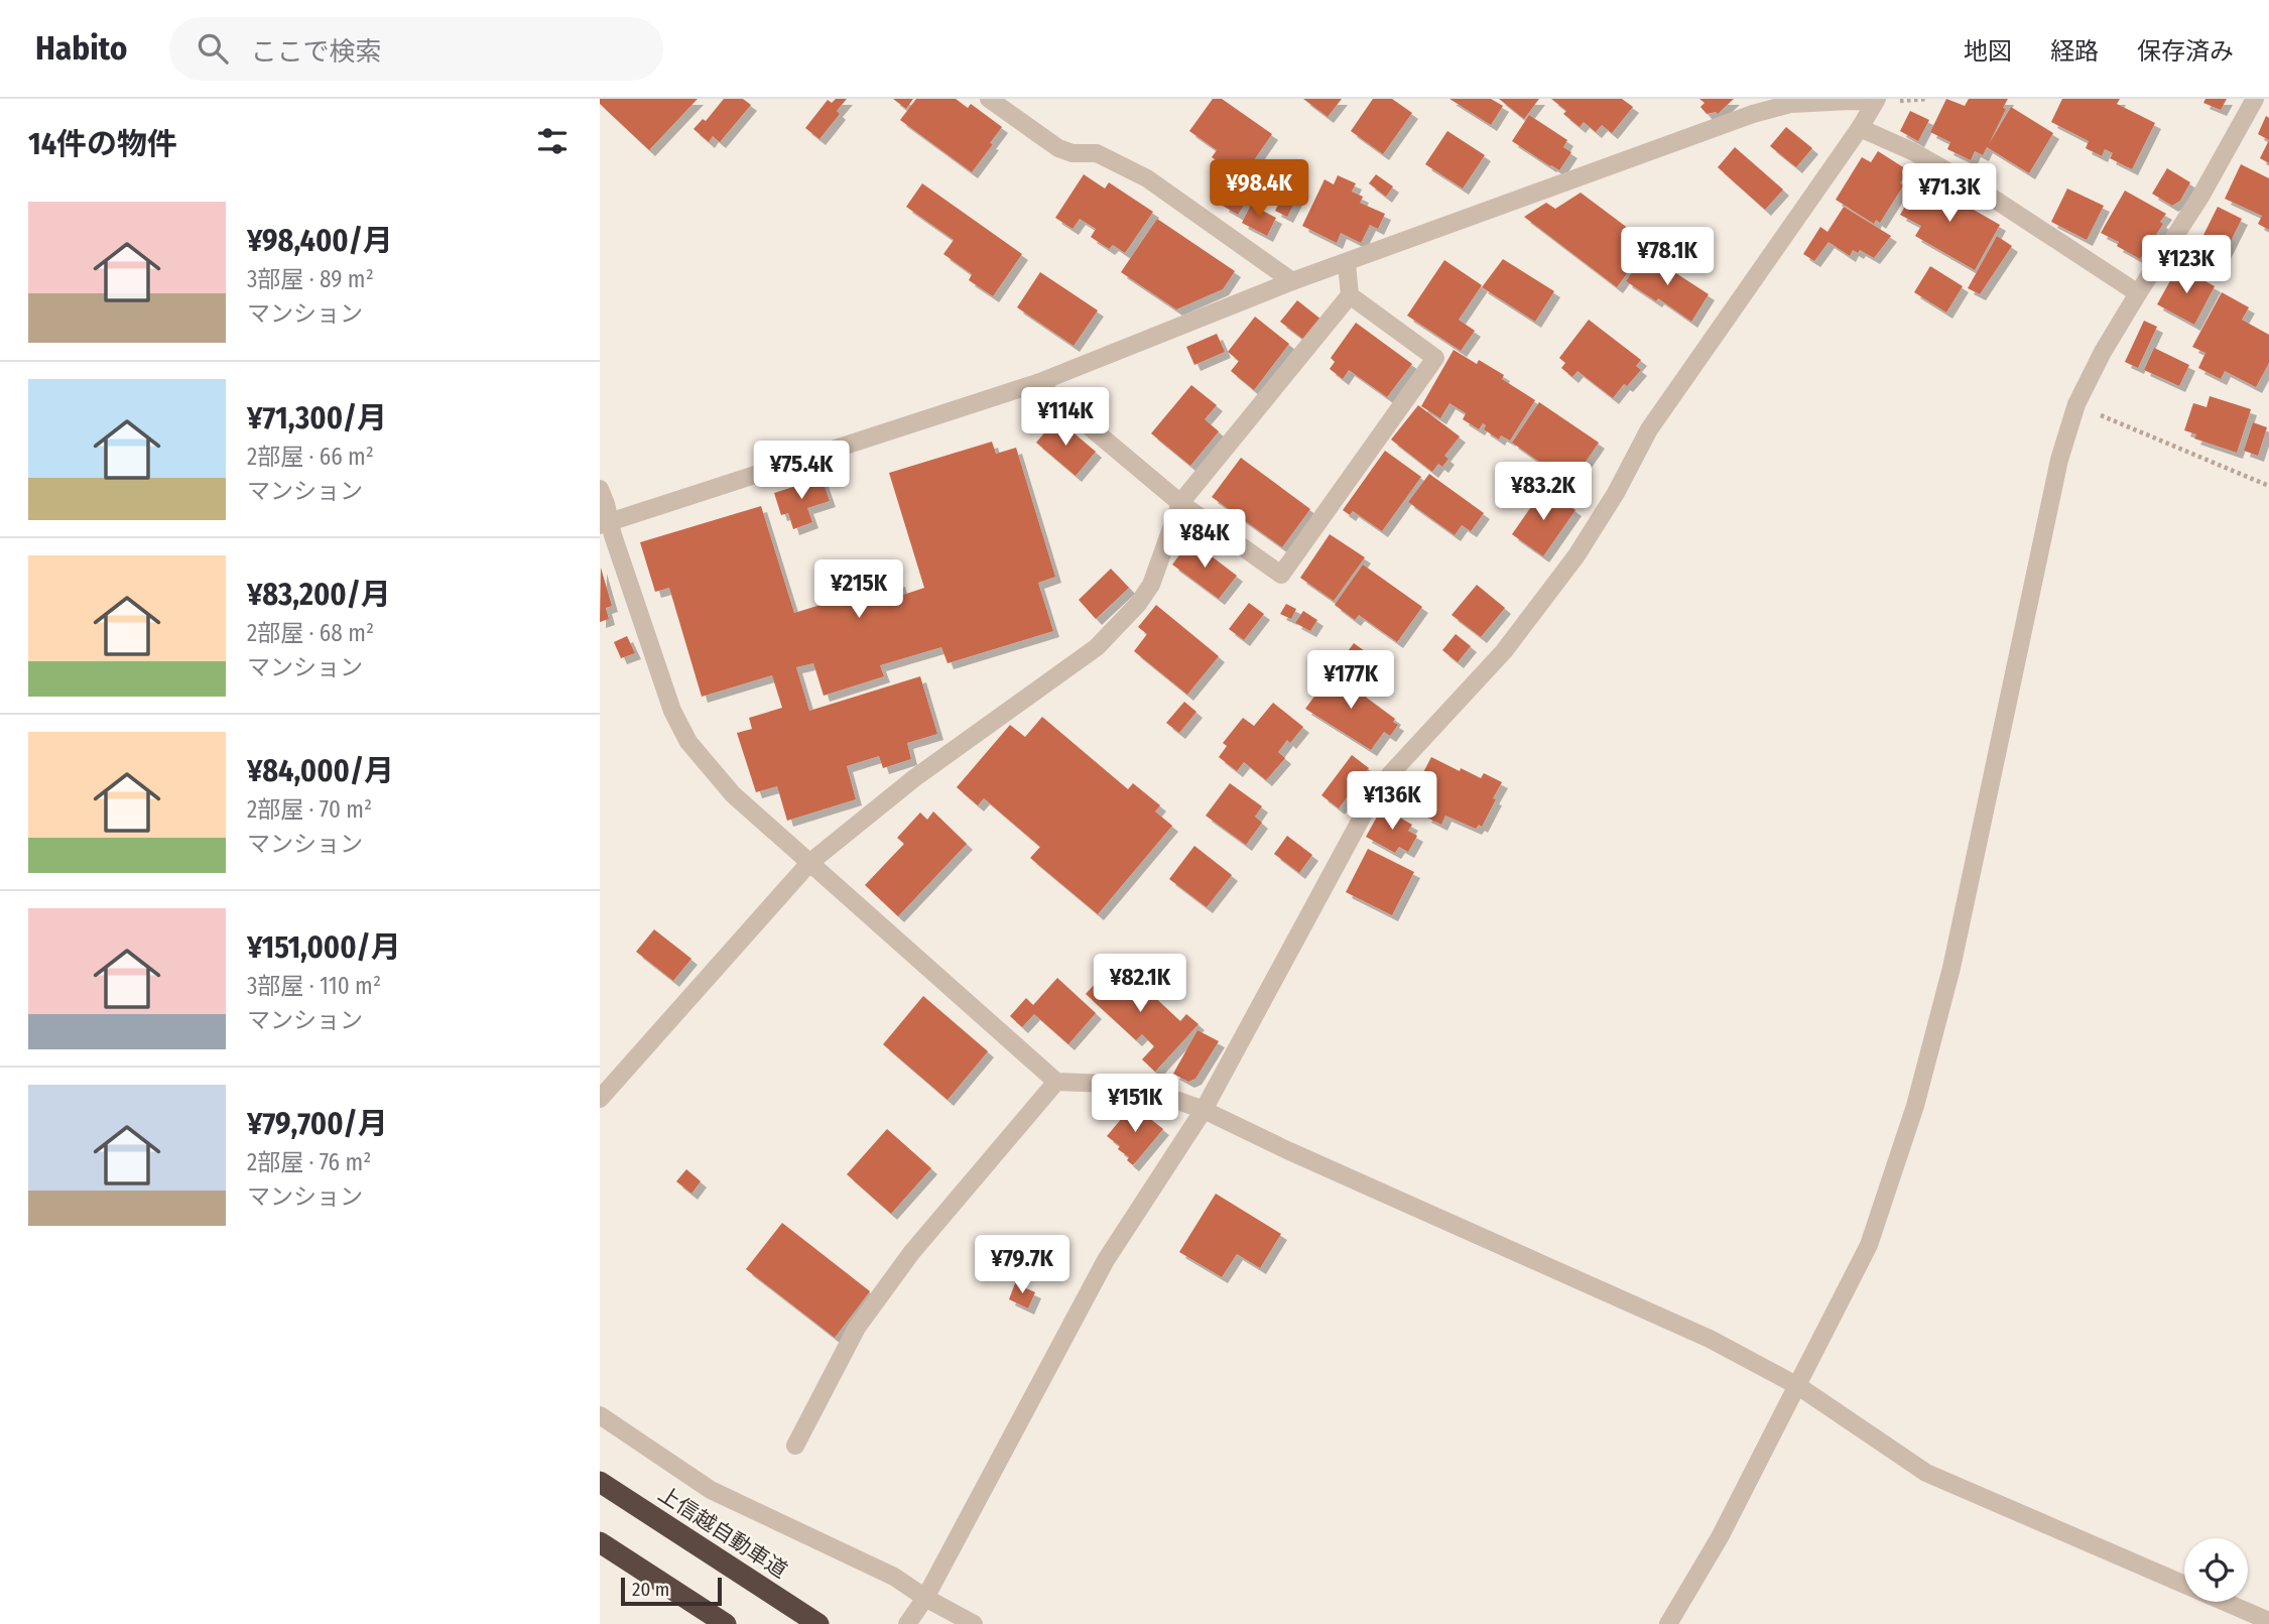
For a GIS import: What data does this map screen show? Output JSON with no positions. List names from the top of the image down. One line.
{"streets":{"highway":["上信越自動車道"]},"scale_bar":"20 m","page":{"header":"Habito","search":"ここで検索","nav":["地図","経路","保存済み"],"heading":"14件の物件","price":["¥98.4K","¥71.3K","¥78.1K","¥123K","¥114K","¥75.4K","¥83.2K","¥84K","¥215K","¥177K","¥136K","¥82.1K","¥151K","¥79.7K"],"list":[{"name":"¥98,400/月","note":"3部屋 · 89 m² · マンション"},{"name":"¥71,300/月","note":"2部屋 · 66 m² · マンション"},{"name":"¥83,200/月","note":"2部屋 · 68 m² · マンション"},{"name":"¥84,000/月","note":"2部屋 · 70 m² · マンション"},{"name":"¥151,000/月","note":"3部屋 · 110 m² · マンション"},{"name":"¥79,700/月","note":"2部屋 · 76 m² · マンション"}],"scale":"20 m"}}
